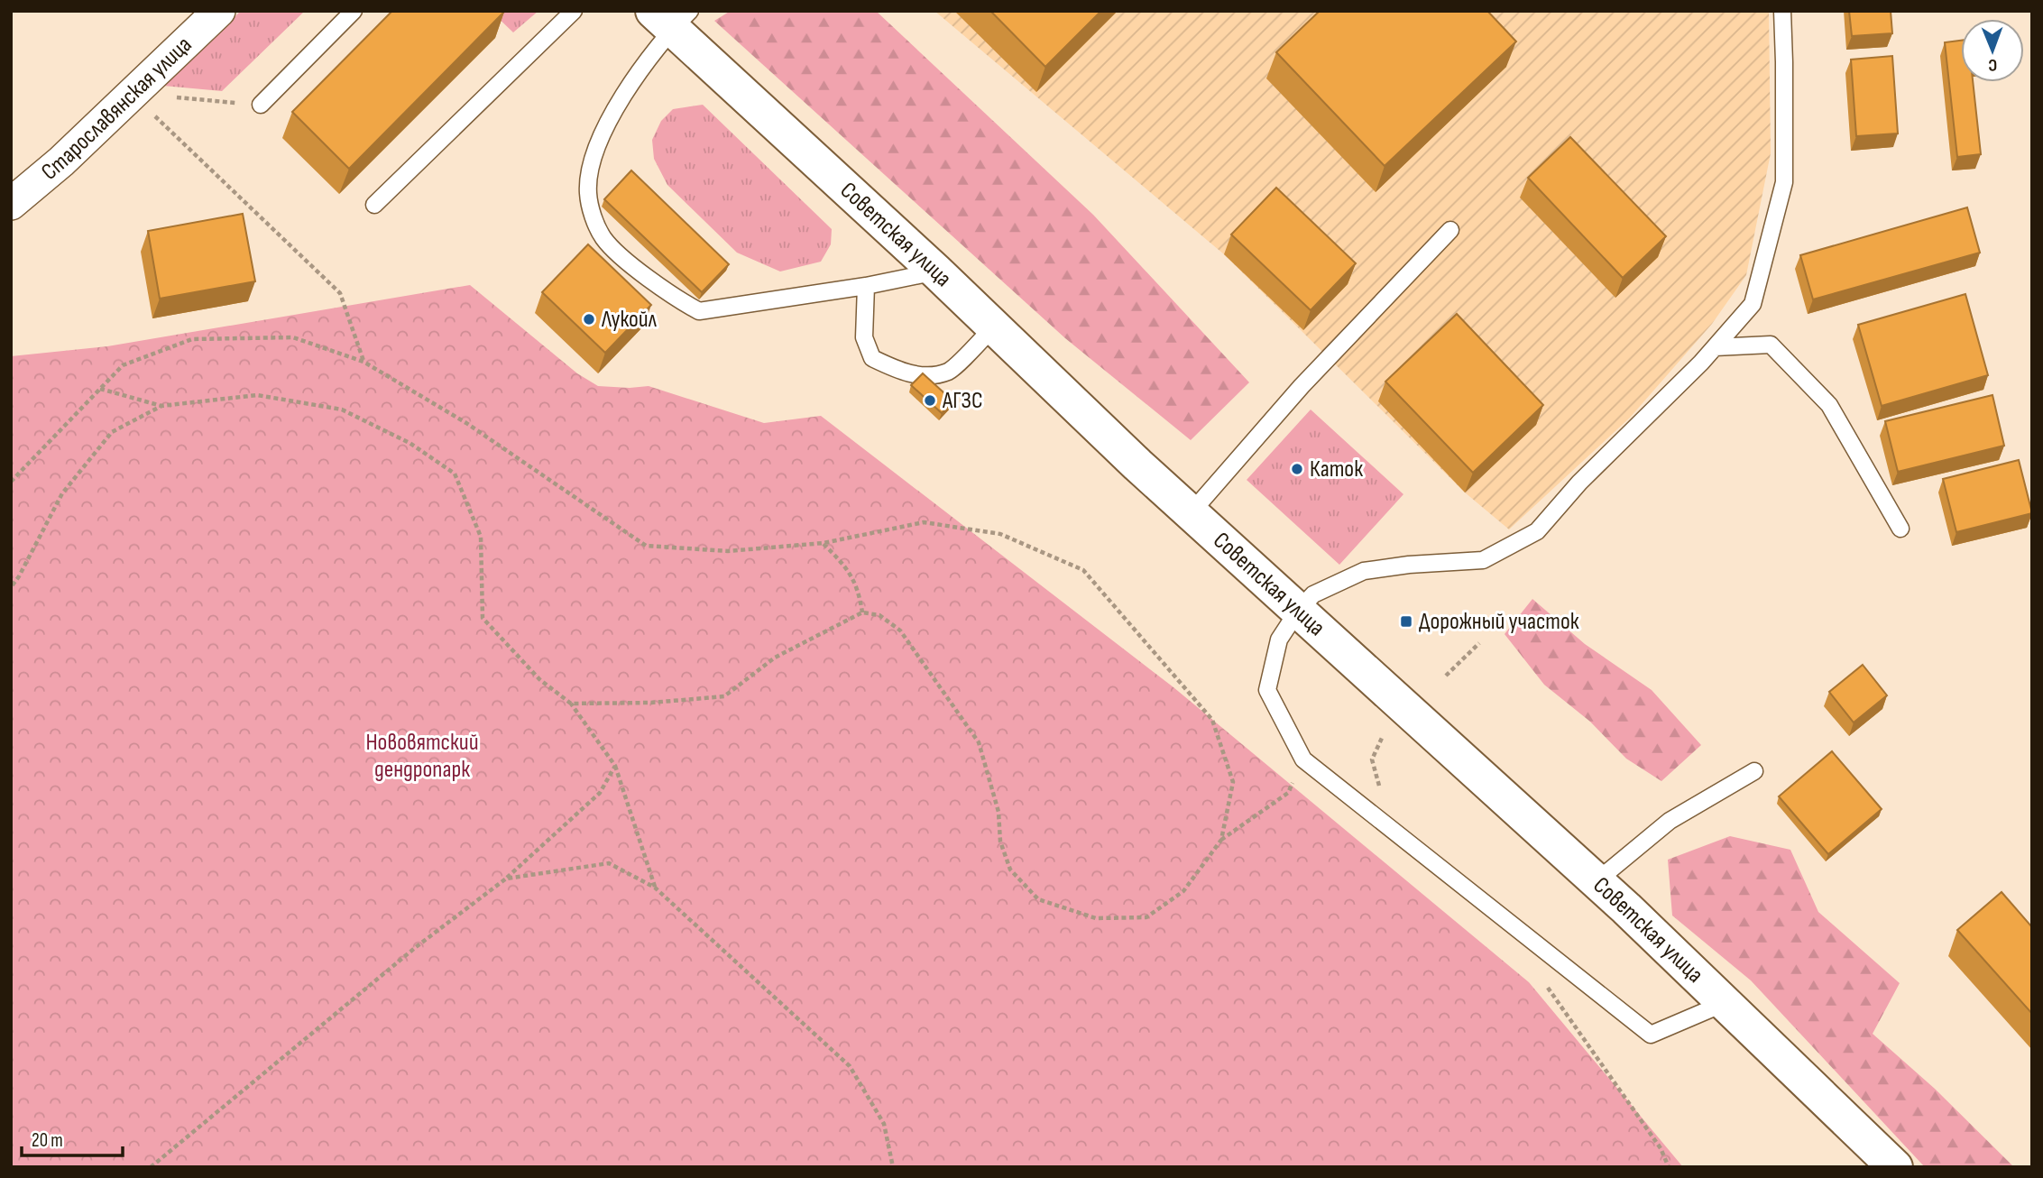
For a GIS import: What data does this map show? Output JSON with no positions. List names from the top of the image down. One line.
{"streets":{"main road":["Советская улица"],"street":["Старославянская улица"]},"parks":["Нововятский дендропарк"],"places":{"other":["Лукойл","АГЗС","Каток"],"transit":["Дорожный участок"]},"scale_bar":"20 m","north":"bottom"}
